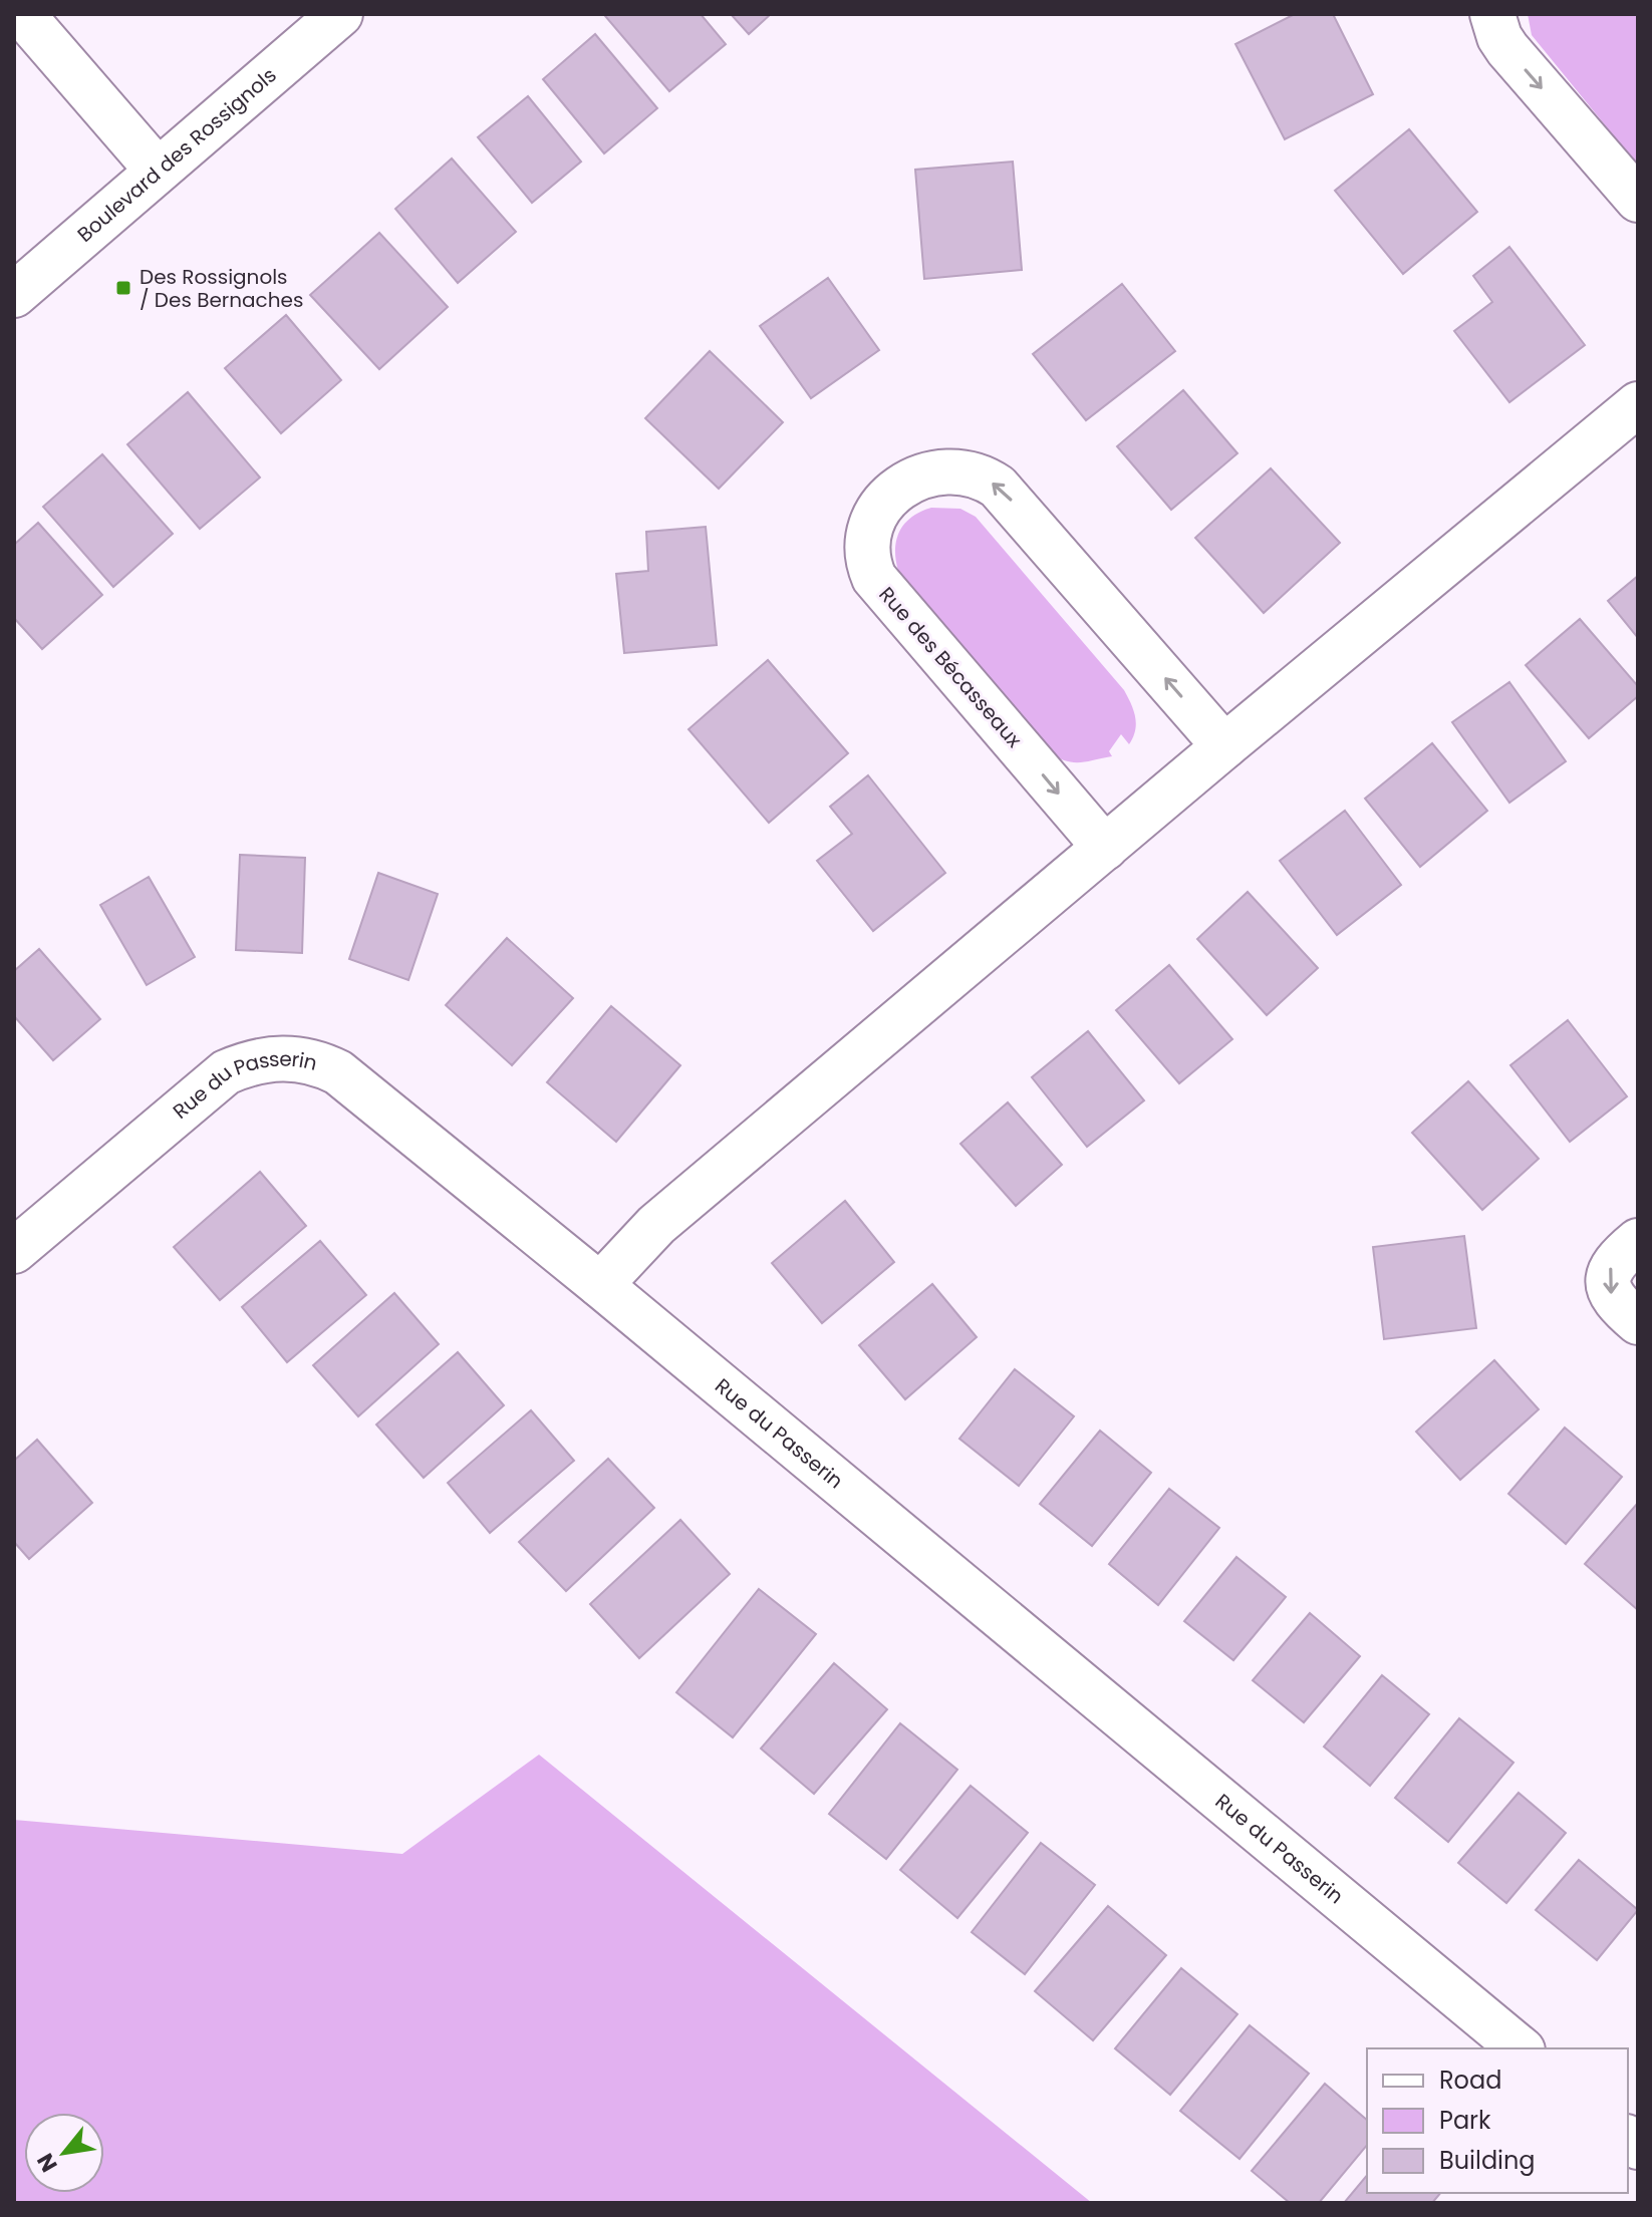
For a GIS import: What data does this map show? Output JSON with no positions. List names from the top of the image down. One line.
{"streets":{"street":["Boulevard des Rossignols","Rue des Bécasseaux","Rue du Passerin"]},"places":{"transit":["Des Rossignols / Des Bernaches"]},"legend":["Road","Park","Building"],"north":"bottom left"}
